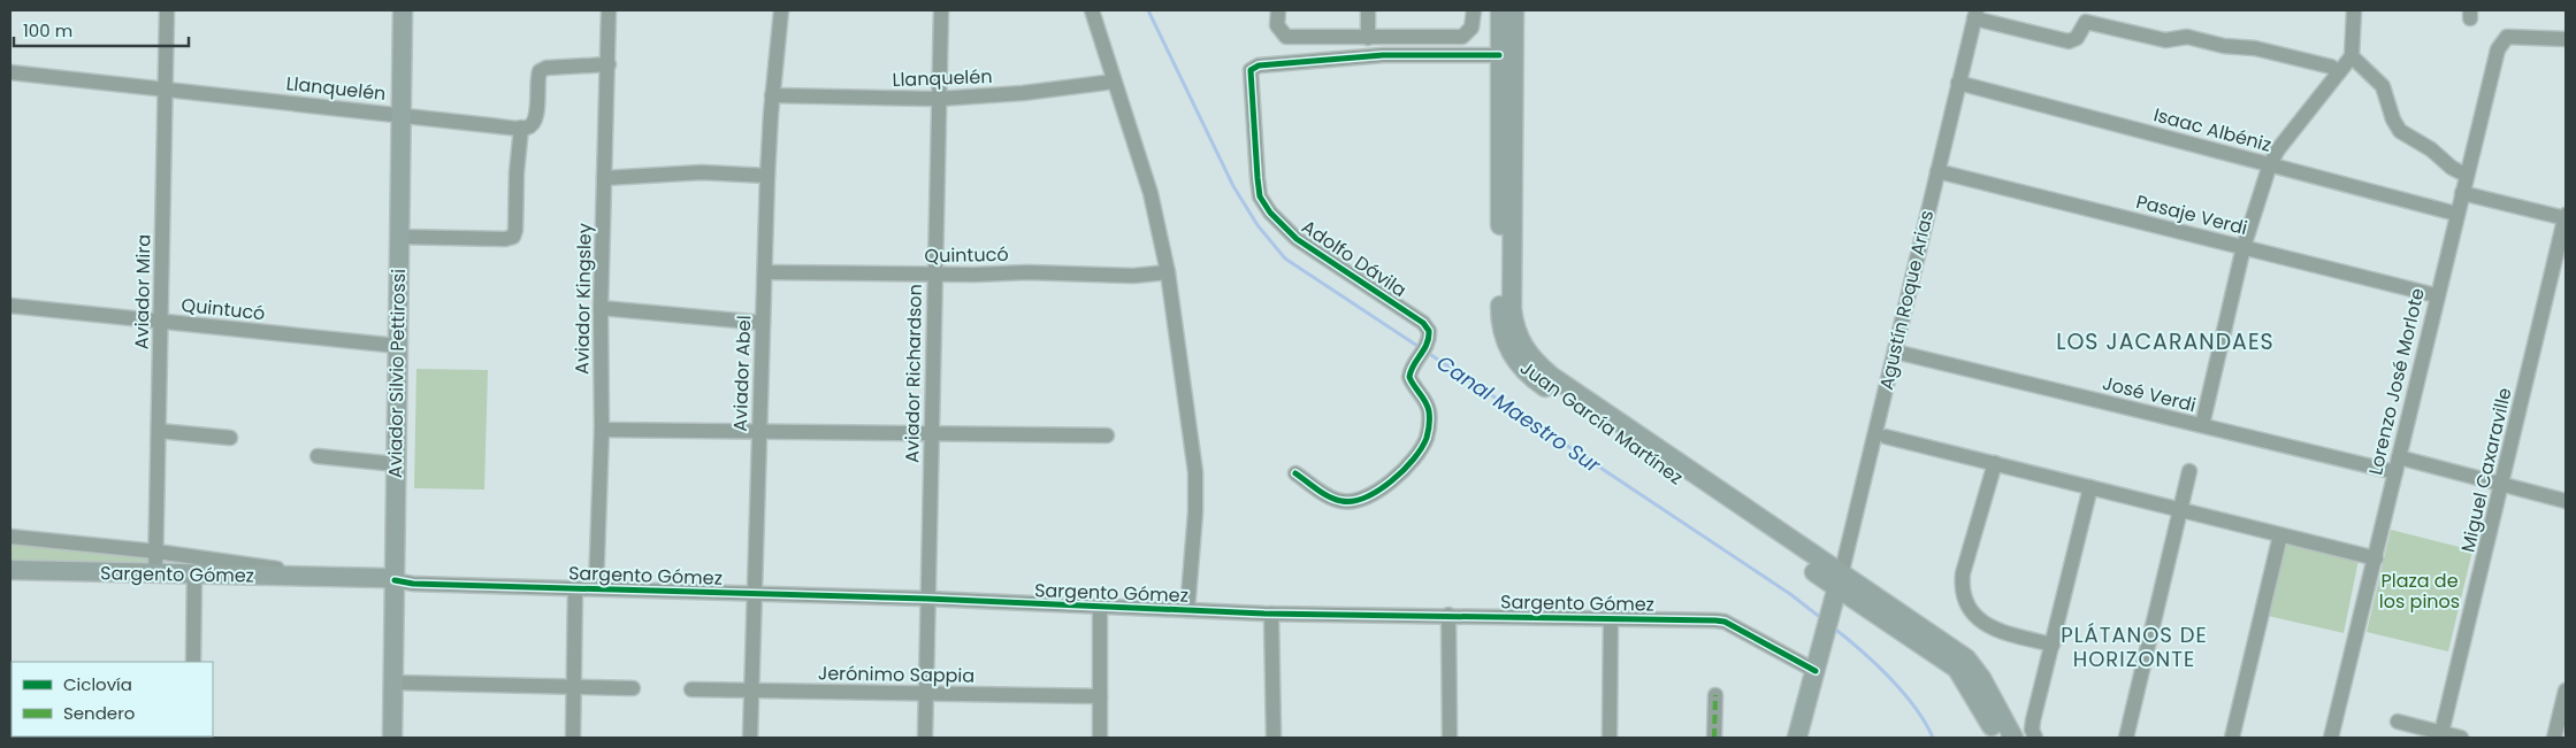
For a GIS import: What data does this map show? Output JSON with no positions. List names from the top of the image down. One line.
{"streets":{"main road":["Aviador Silvio Pettirossi","Juan García Martínez","Sargento Gómez"],"street":["Llanquelén","Isaac Albéniz","Pasaje Verdi","Quintucó","Adolfo Dávila","Aviador Mira","Aviador Kingsley","Agustín Roque Arias","Aviador Abel","Aviador Richardson","Lorenzo José Morlote","José Verdi","Miguel Caxaraville","Jerónimo Sappia"]},"crossings":[["Llanquelén","Aviador Mira"],["Llanquelén","Aviador Silvio Pettirossi"],["Llanquelén","Aviador Abel"],["Llanquelén","Aviador Richardson"],["Isaac Albéniz","Agustín Roque Arias"],["Isaac Albéniz","Lorenzo José Morlote"],["Pasaje Verdi","Agustín Roque Arias"],["Pasaje Verdi","Lorenzo José Morlote"],["Quintucó","Aviador Mira"],["Quintucó","Aviador Silvio Pettirossi"],["Quintucó","Aviador Abel"],["Quintucó","Aviador Richardson"],["Adolfo Dávila","Juan García Martínez"],["Aviador Mira","Sargento Gómez"],["Aviador Kingsley","Sargento Gómez"],["Agustín Roque Arias","José Verdi"],["Agustín Roque Arias","Juan García Martínez"],["Aviador Silvio Pettirossi","Sargento Gómez"],["Aviador Abel","Sargento Gómez"],["Aviador Abel","Jerónimo Sappia"],["Aviador Richardson","Sargento Gómez"],["Aviador Richardson","Jerónimo Sappia"],["Lorenzo José Morlote","José Verdi"]],"districts":["LOS JACARANDAES","PLÁTANOS DE HORIZONTE"],"water":["Canal Maestro Sur"],"parks":["Plaza de los pinos"],"legend":["Ciclovía","Sendero"],"scale_bar":"100 m"}
